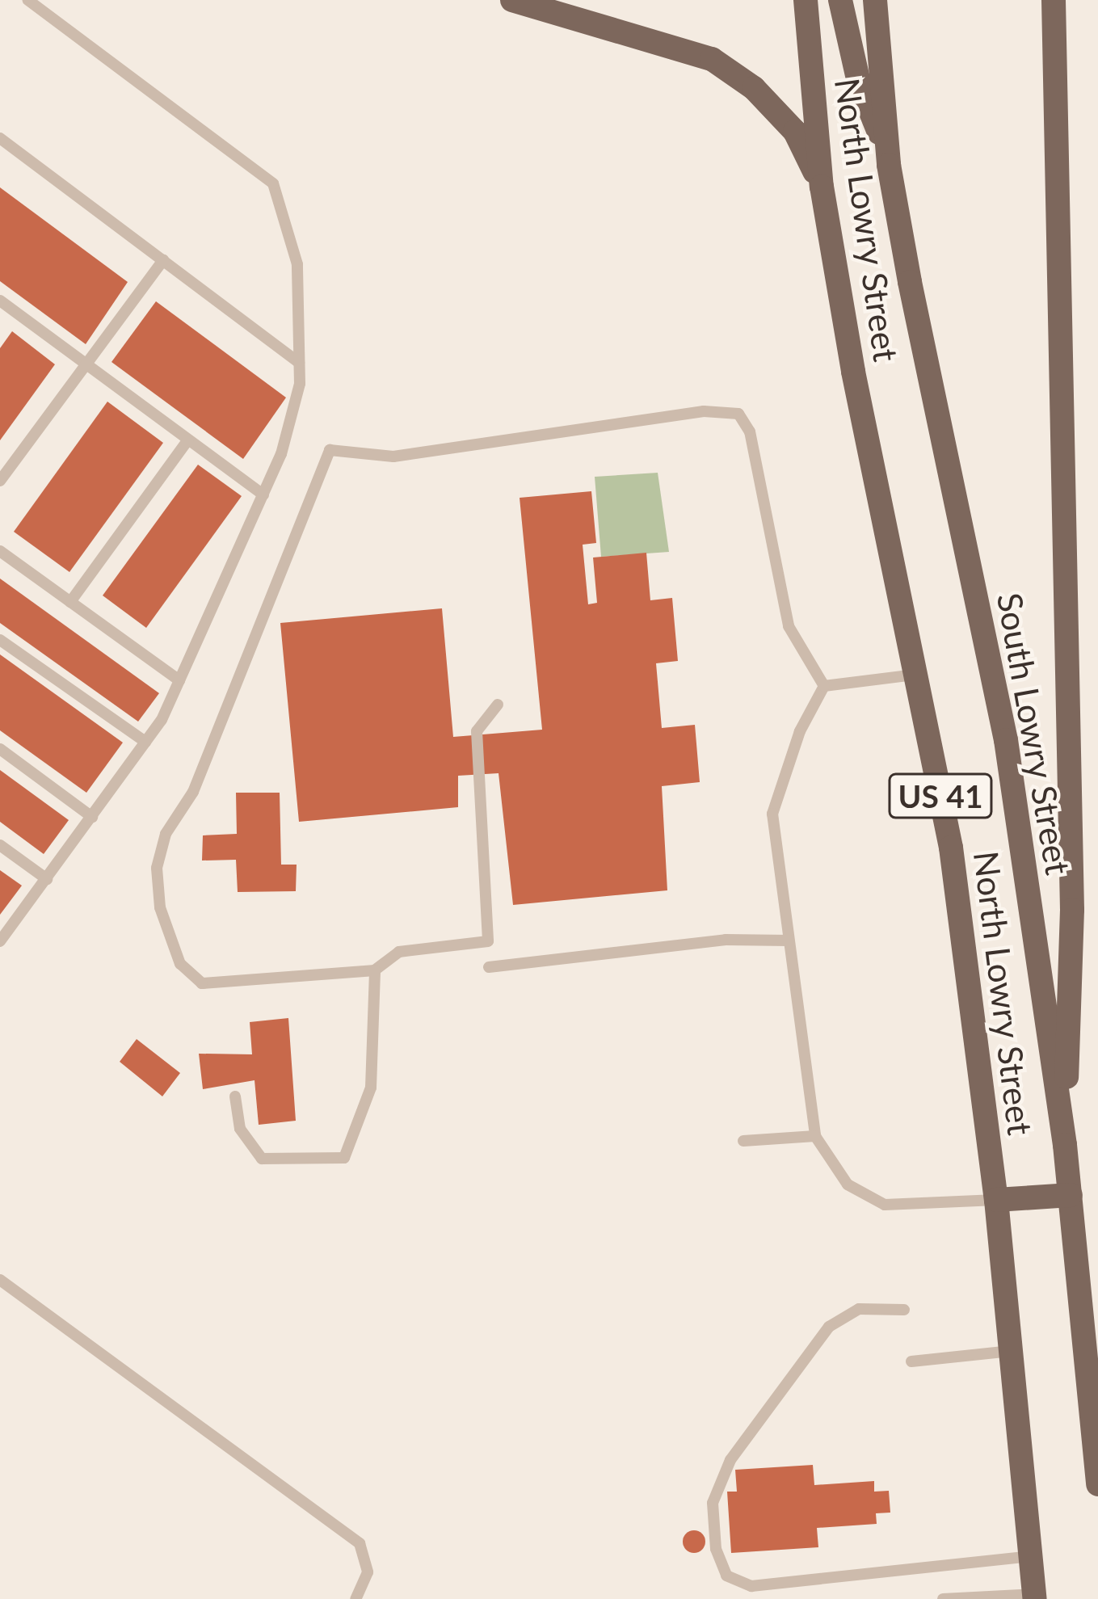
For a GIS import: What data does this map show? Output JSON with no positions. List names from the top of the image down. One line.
{"streets":{"main road":["North Lowry Street","South Lowry Street","US 41"]}}
